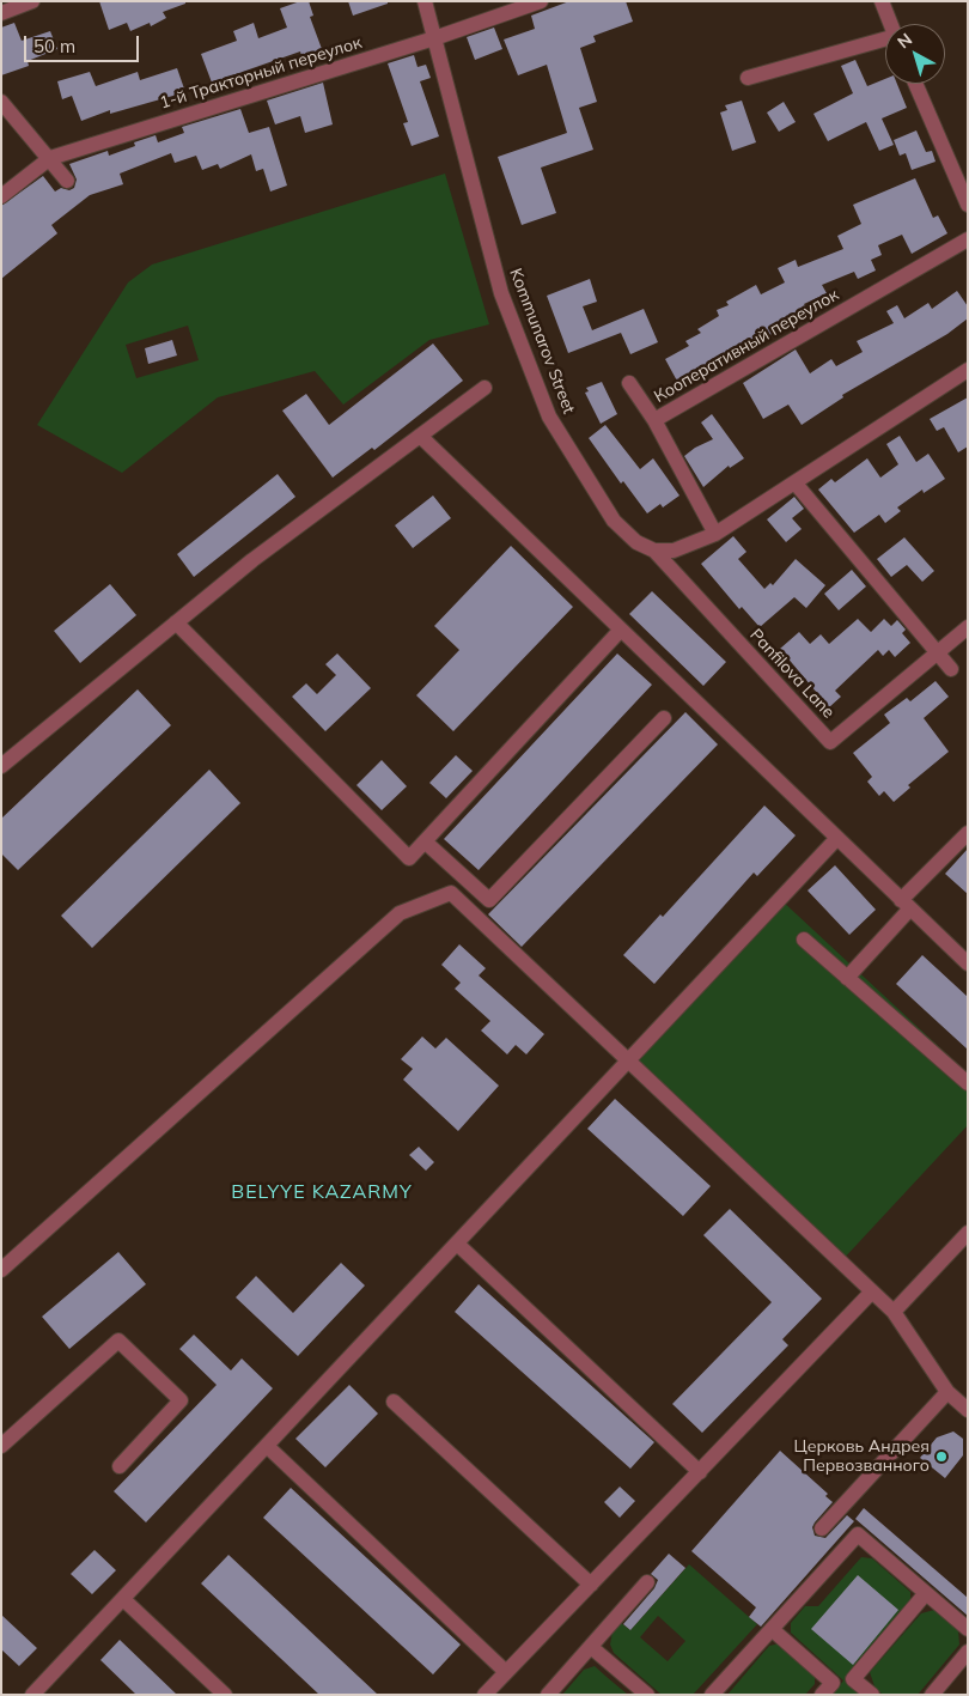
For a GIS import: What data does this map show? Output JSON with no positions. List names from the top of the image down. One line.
{"streets":{"street":["1-й Тракторный переулок","Kommunarov Street","Кооперативный переулок","Panfilova Lane"]},"crossings":[["1-й Тракторный переулок","Kommunarov Street"],["Kommunarov Street","Panfilova Lane"]],"districts":["BELYYE KAZARMY"],"places":["Церковь Андрея Первозванного"],"scale_bar":"50 m","north":"top left"}
